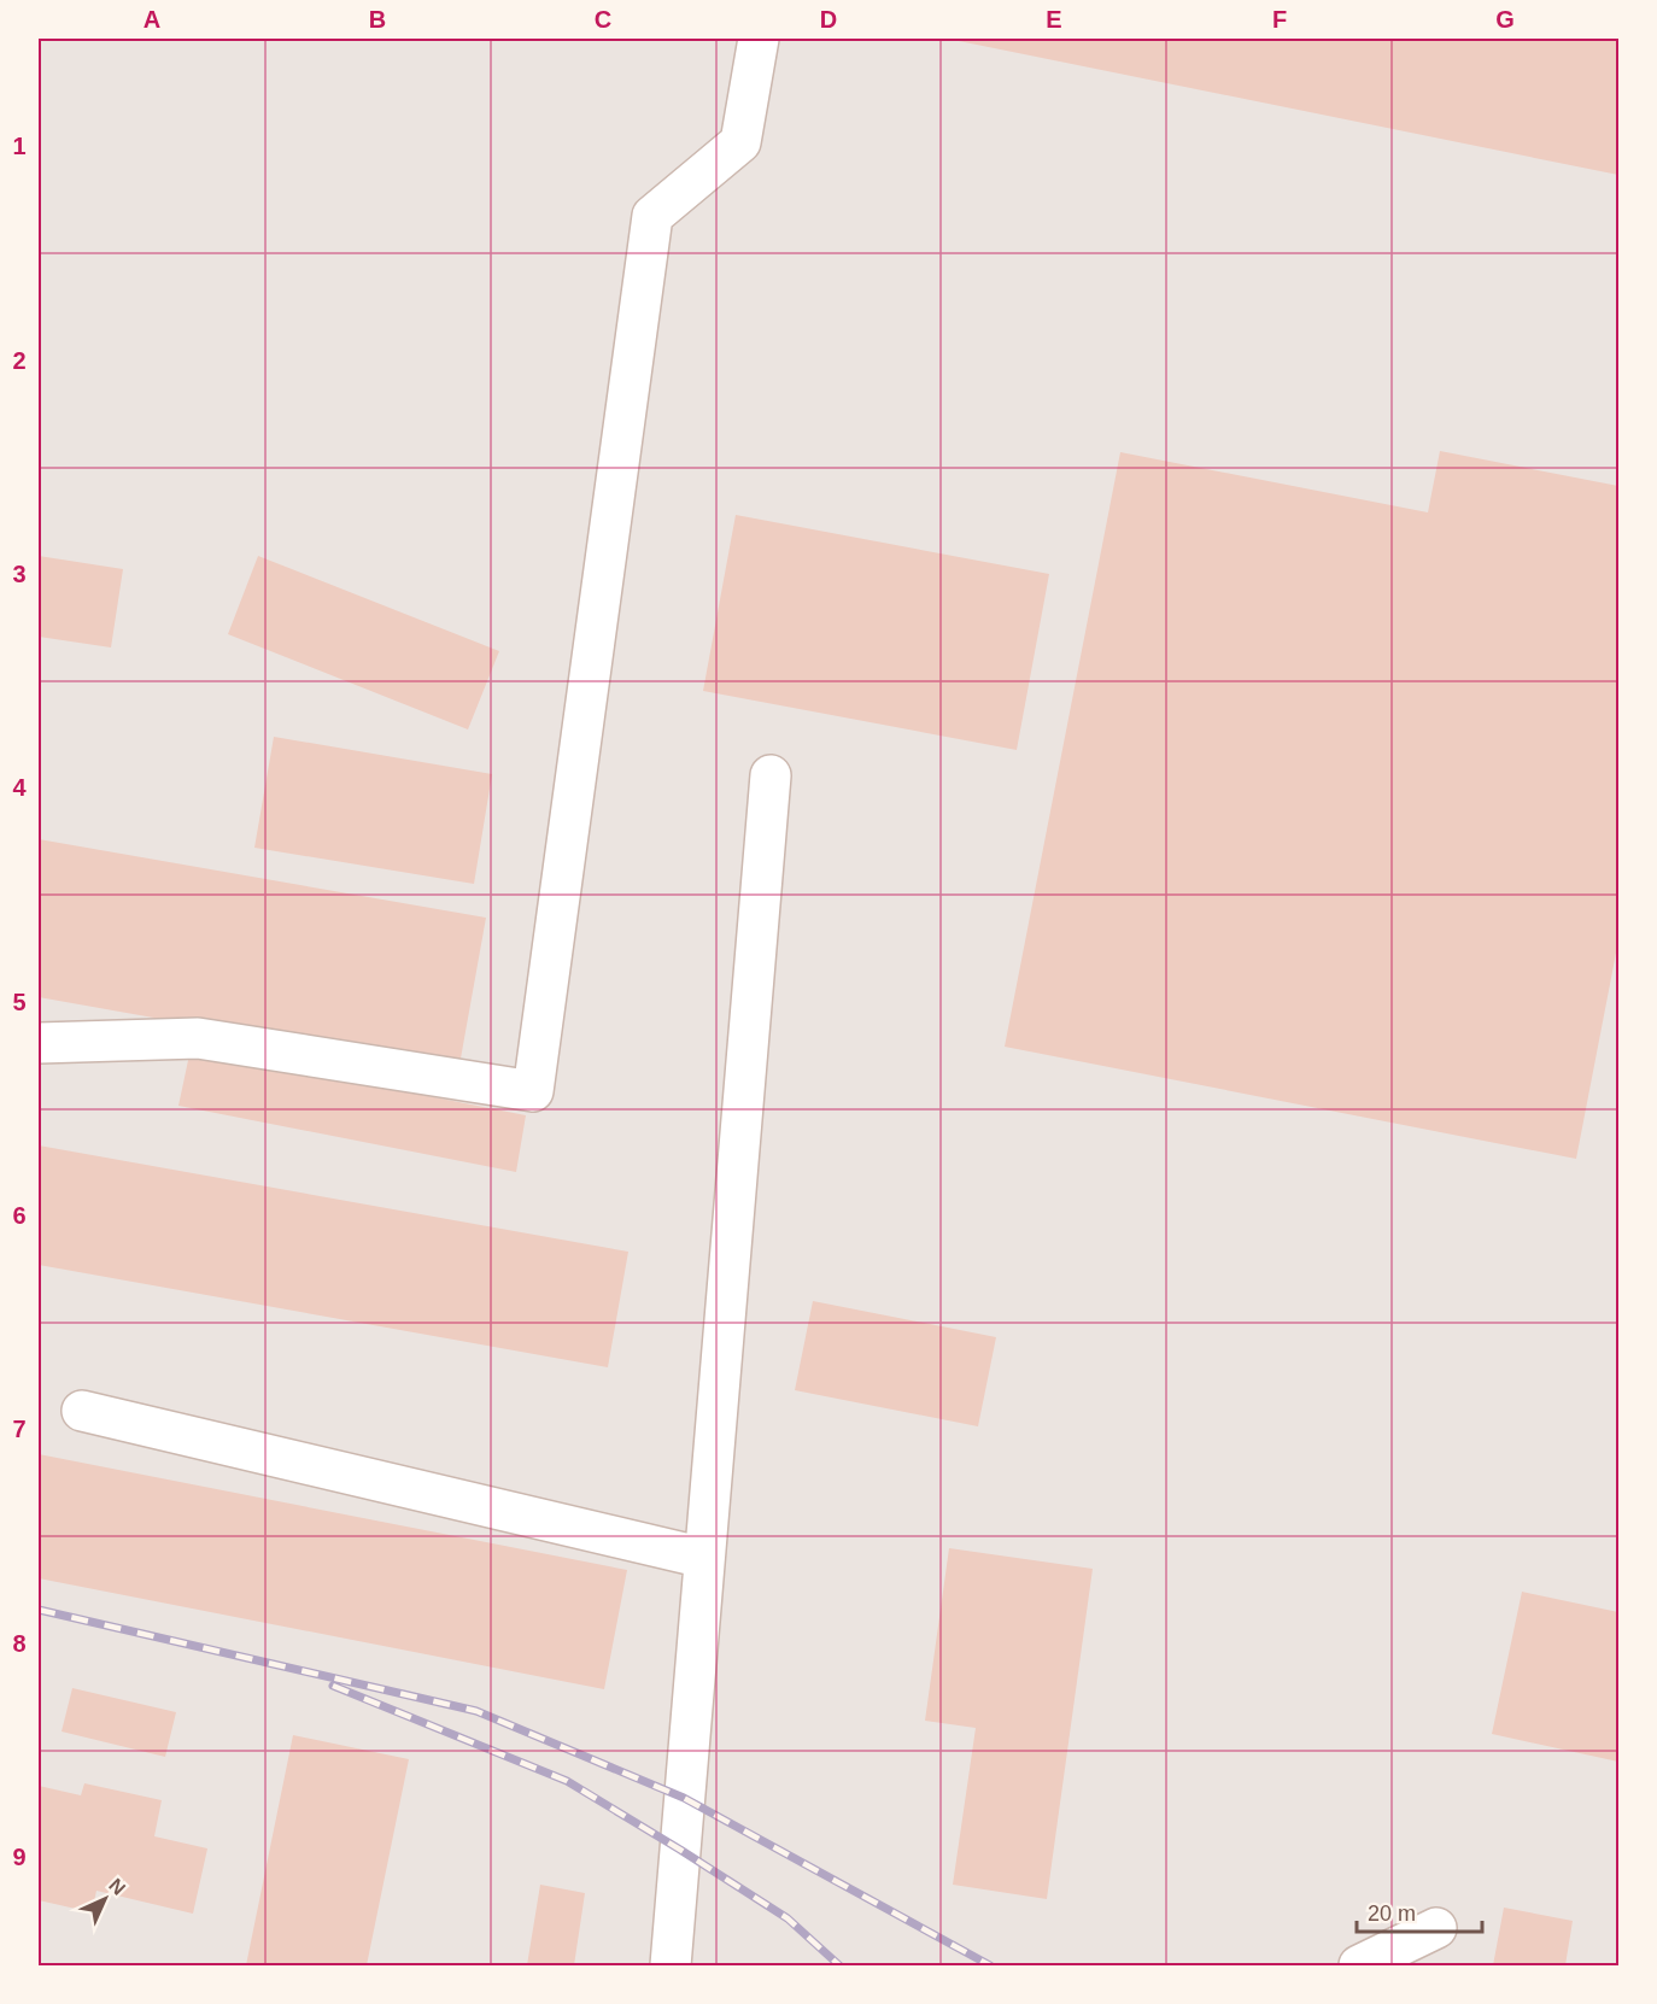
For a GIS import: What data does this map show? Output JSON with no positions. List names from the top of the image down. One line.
{"scale_bar":"20 m","north":"top right","grid":{"columns":["A","B","C","D","E","F","G"],"rows":["1","2","3","4","5","6","7","8","9"]}}
